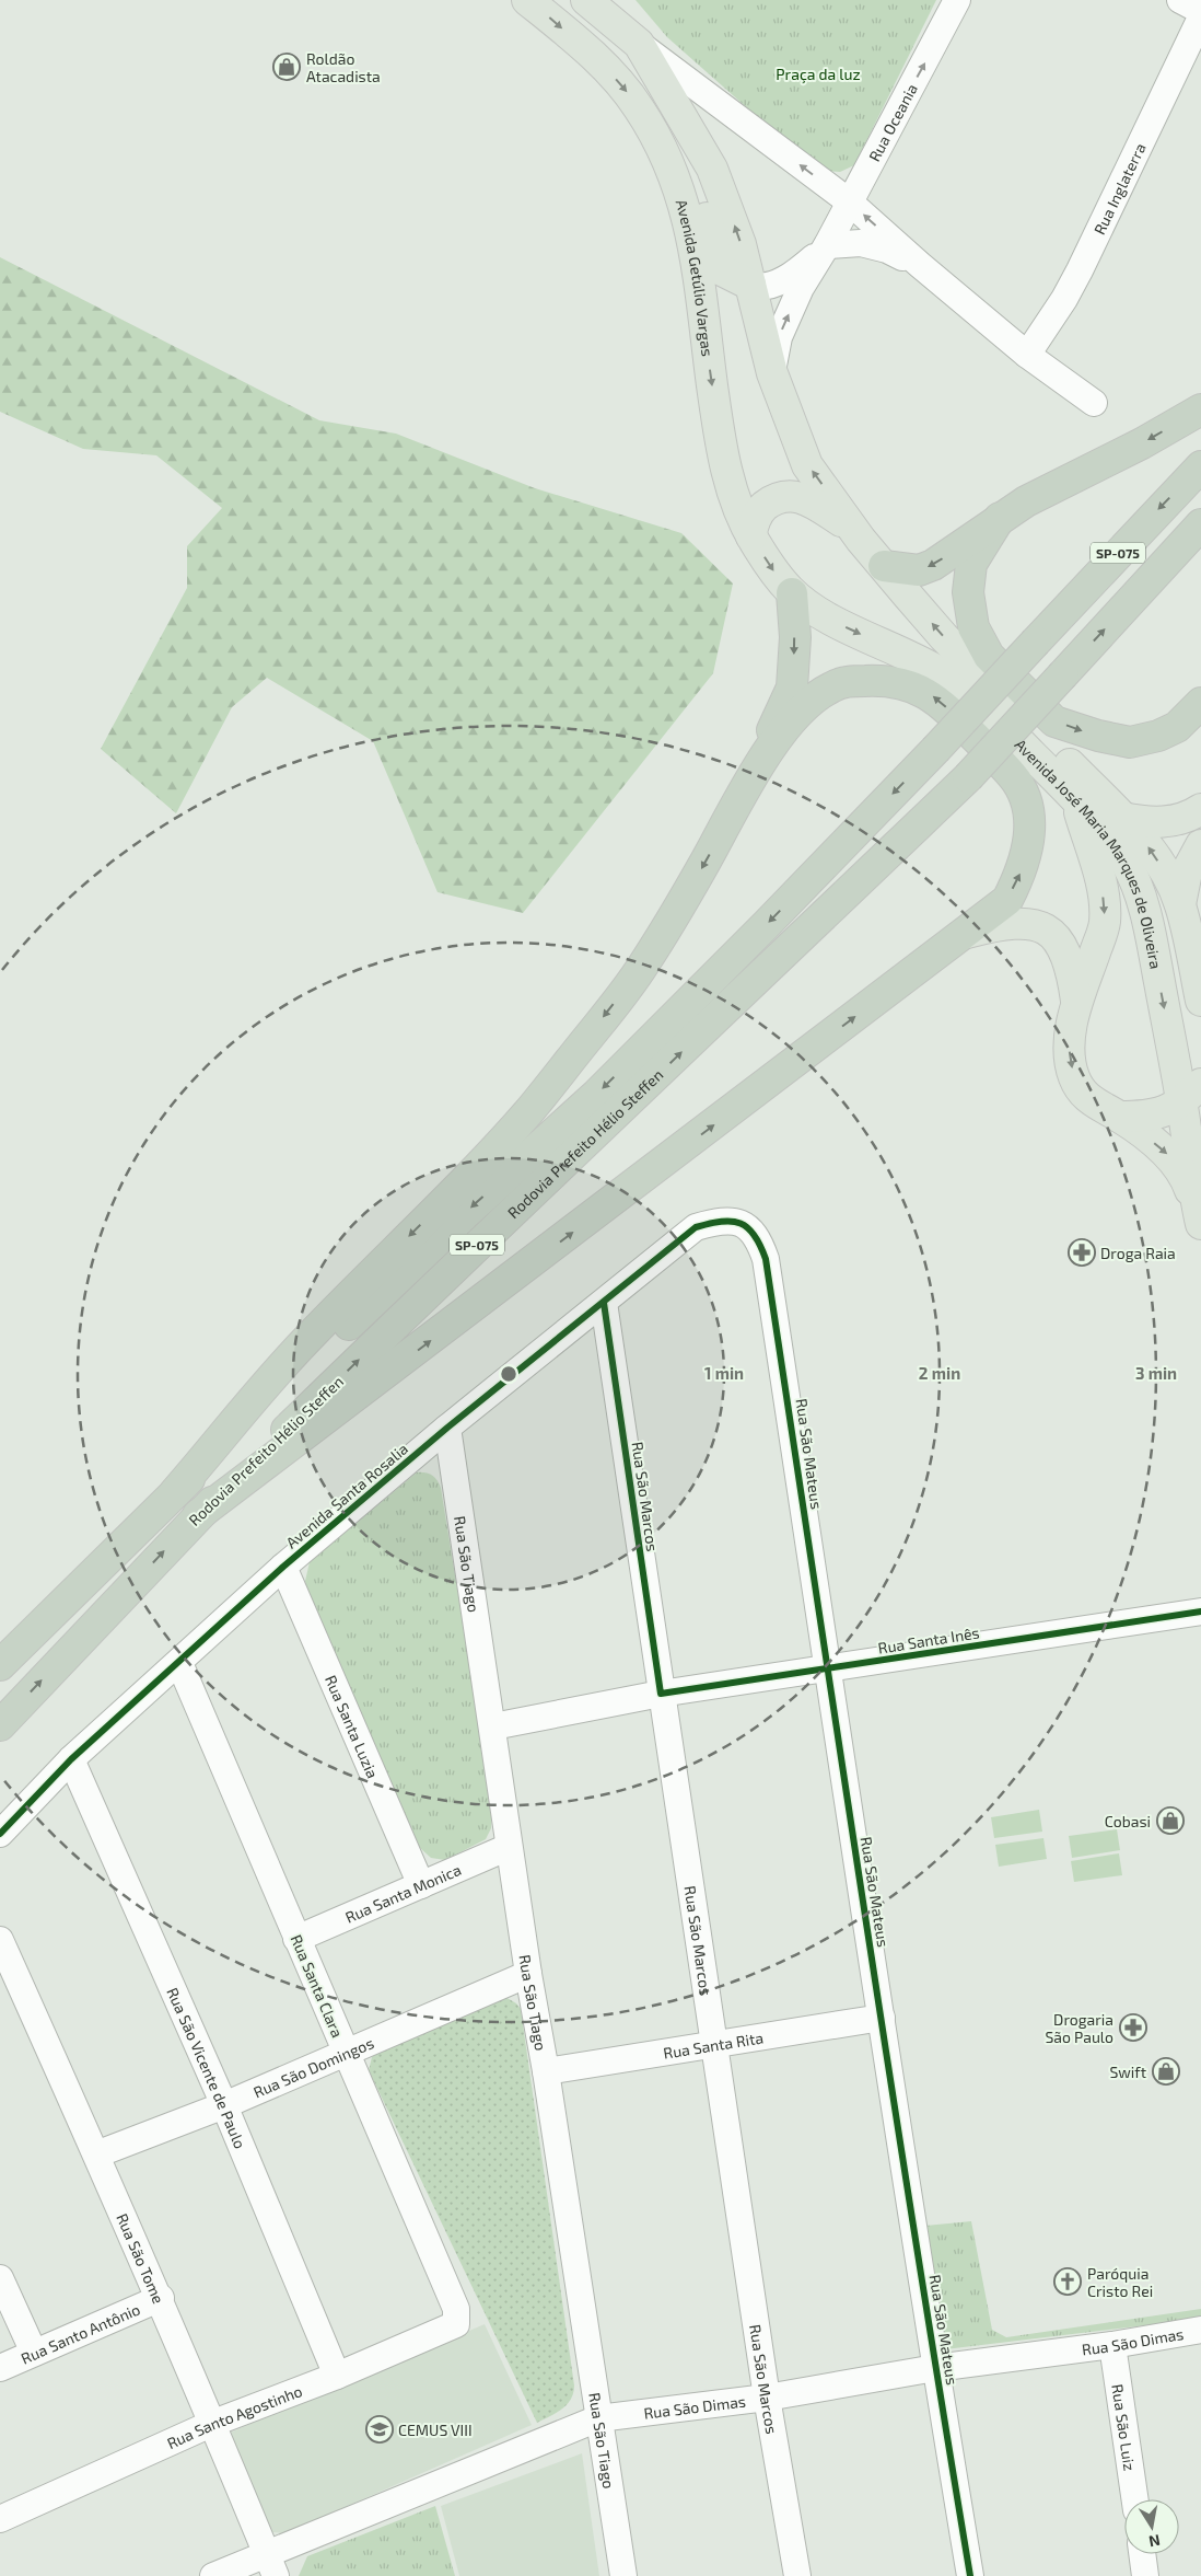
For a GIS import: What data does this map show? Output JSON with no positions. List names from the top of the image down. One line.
{"streets":{"highway":["SP-075","Rodovia Prefeito Hélio Steffen"],"main road":["Avenida Getúlio Vargas","Avenida José Maria Marques de Oliveira"],"street":["Rua Oceania","Rua Inglaterra","Rua São Mateus","Avenida Santa Rosalia","Rua São Marcos","Rua São Tiago","Rua Santa Inês","Rua Santa Luzia","Rua Santa Monica","Rua Santa Clara","Rua Santa Rita","Rua São Vicente de Paulo","Rua São Domingos","Rua São Tome","Rua Santo Antônio","Rua São Dimas","Rua Santo Agostinho","Rua São Luiz"]},"crossings":[["Avenida Getúlio Vargas","Avenida José Maria Marques de Oliveira"],["Rua São Mateus","Avenida Santa Rosalia"],["Rua São Mateus","Rua Santa Inês"],["Rua São Mateus","Rua Santa Rita"],["Rua São Mateus","Rua São Dimas"],["Avenida Santa Rosalia","Rua São Marcos"],["Avenida Santa Rosalia","Rua São Tiago"],["Avenida Santa Rosalia","Rua Santa Luzia"],["Avenida Santa Rosalia","Rua Santa Clara"],["Avenida Santa Rosalia","Rua São Vicente de Paulo"],["Rua São Marcos","Rua Santa Inês"],["Rua São Marcos","Rua Santa Rita"],["Rua São Marcos","Rua São Dimas"],["Rua São Tiago","Rua Santa Inês"],["Rua São Tiago","Rua Santa Monica"],["Rua São Tiago","Rua Santa Rita"],["Rua São Tiago","Rua São Domingos"],["Rua São Tiago","Rua São Dimas"],["Rua Santa Luzia","Rua Santa Monica"],["Rua Santa Monica","Rua Santa Clara"],["Rua Santa Clara","Rua São Domingos"],["Rua Santa Clara","Rua Santo Agostinho"],["Rua São Vicente de Paulo","Rua São Domingos"],["Rua São Vicente de Paulo","Rua Santo Agostinho"],["Rua São Domingos","Rua São Tome"],["Rua São Tome","Rua Santo Antônio"],["Rua São Tome","Rua São Dimas"],["Rua São Tome","Rua Santo Agostinho"],["Rua São Dimas","Rua São Luiz"]],"one_way":["Rua Oceania"],"parks":["Praça da luz"],"places":{"shop":["Roldão Atacadista","Cobasi","Swift"],"pharmacy":["Droga Raia","Drogaria São Paulo"],"church":["Paróquia Cristo Rei"],"school or university":["CEMUS VIII"]},"north":"bottom","rings":["1 min","2 min","3 min"]}
